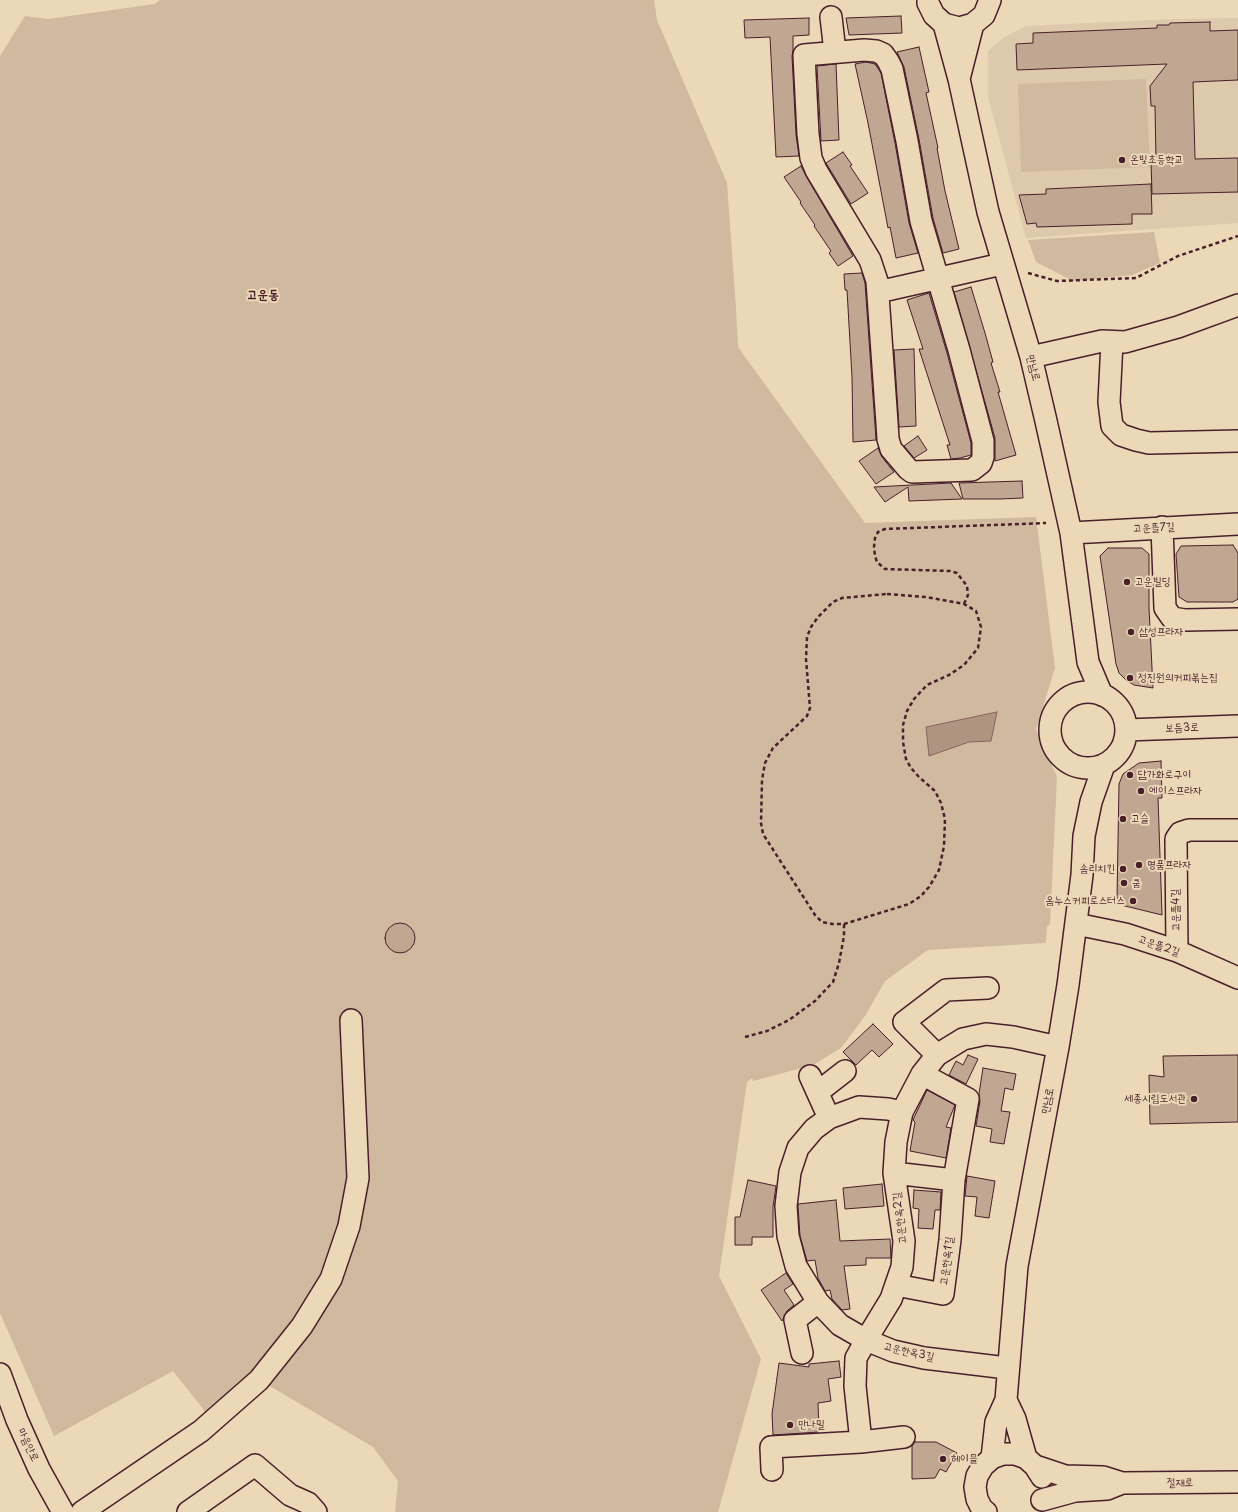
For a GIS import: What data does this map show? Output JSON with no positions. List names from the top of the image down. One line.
{"streets":{"street":["만남로","고운뜰7길","보듬3로","고운뜰4길","고운뜰2길","고운한옥2길","고운한옥1길","고운한옥3길","마음안로","절재로"]},"crossings":[["만남로","고운뜰7길"],["만남로","보듬3로"],["만남로","고운뜰2길"],["만남로","고운한옥2길"],["만남로","고운한옥3길"],["고운뜰4길","고운뜰2길"],["고운한옥2길","고운한옥1길"],["고운한옥2길","고운한옥3길"]],"districts":["고운동"],"places":["온빛초등학교","고운빌딩","삼성프라자","정진원의커피볶는집","담가화로구이","에이스프라자","고슬","명품프라자","솜리치킨","쿰","옴누스커피로스터스","세종시립도서관","만나밀","헤이믈"]}
